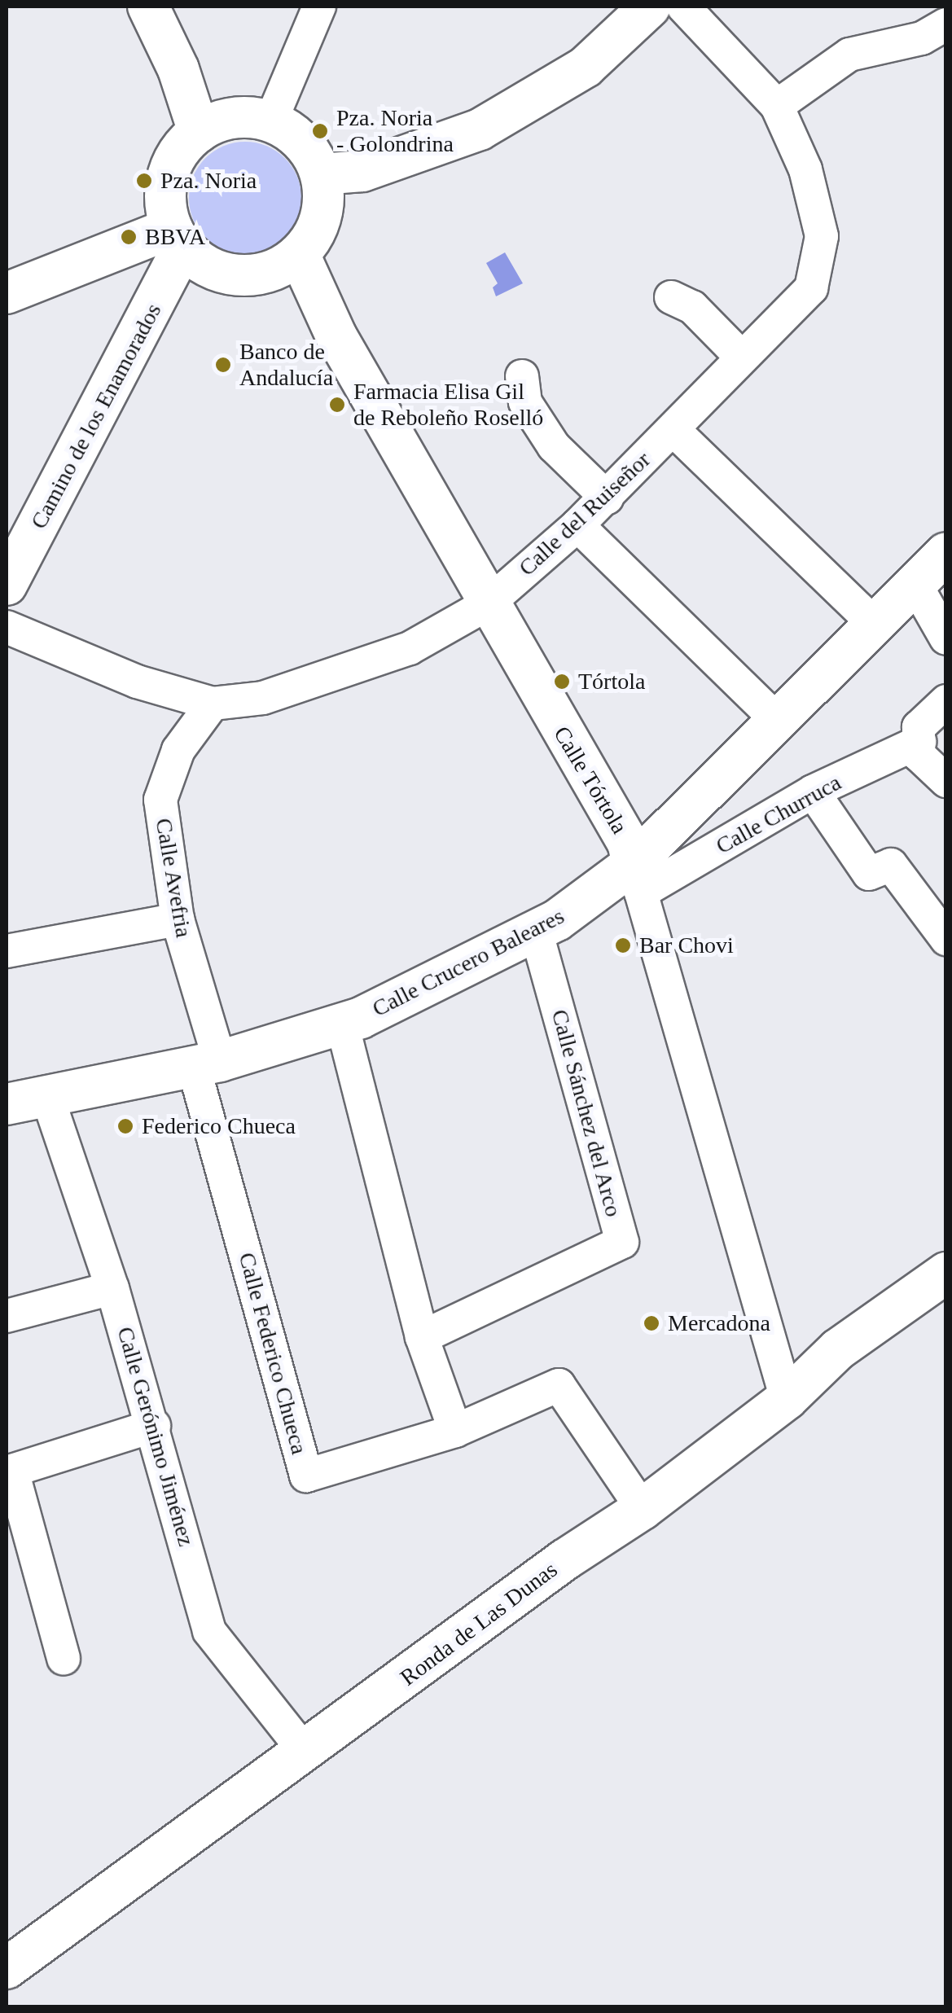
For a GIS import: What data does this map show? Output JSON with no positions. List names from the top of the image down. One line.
{"streets":{"street":["Camino de los Enamorados","Calle del Ruiseñor","Calle Tórtola","Calle Churruca","Calle Avefria","Calle Crucero Baleares","Calle Sánchez del Arco","Calle Federico Chueca","Calle Gerónimo Jiménez","Ronda de Las Dunas"]},"crossings":[["Camino de los Enamorados","Calle Tórtola"],["Calle del Ruiseñor","Calle Tórtola"],["Calle del Ruiseñor","Calle Avefria"],["Calle Tórtola","Calle Churruca"],["Calle Tórtola","Calle Crucero Baleares"],["Calle Tórtola","Ronda de Las Dunas"],["Calle Churruca","Calle Crucero Baleares"],["Calle Avefria","Calle Crucero Baleares"],["Calle Avefria","Calle Federico Chueca"],["Calle Crucero Baleares","Calle Sánchez del Arco"],["Calle Crucero Baleares","Calle Federico Chueca"],["Calle Crucero Baleares","Calle Gerónimo Jiménez"],["Calle Federico Chueca","Ronda de Las Dunas"],["Calle Gerónimo Jiménez","Ronda de Las Dunas"]],"places":["Pza. Noria - Golondrina","Pza. Noria","BBVA","Banco de Andalucía","Farmacia Elisa Gil de Reboleño Roselló","Tórtola","Bar Chovi","Federico Chueca","Mercadona"]}
